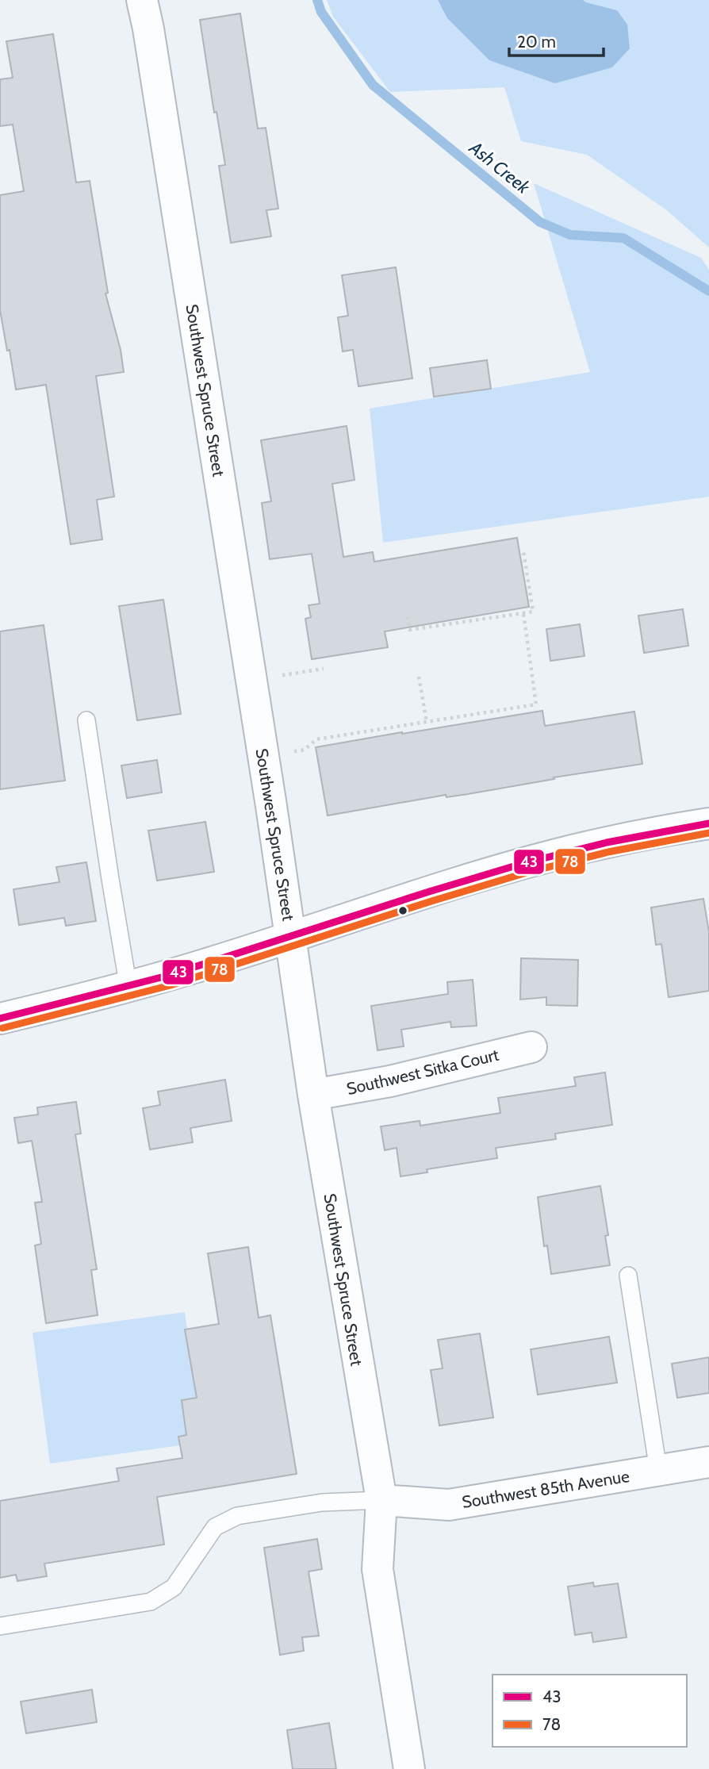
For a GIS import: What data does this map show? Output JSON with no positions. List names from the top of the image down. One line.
{"streets":{"street":["Southwest Spruce Street","Southwest Sitka Court","Southwest 85th Avenue"]},"crossings":[["Southwest Spruce Street","Southwest Sitka Court"],["Southwest Spruce Street","Southwest 85th Avenue"]],"water":["Ash Creek"],"lines":["transit line 43","transit line 78"],"legend":["43","78"],"scale_bar":"20 m"}
